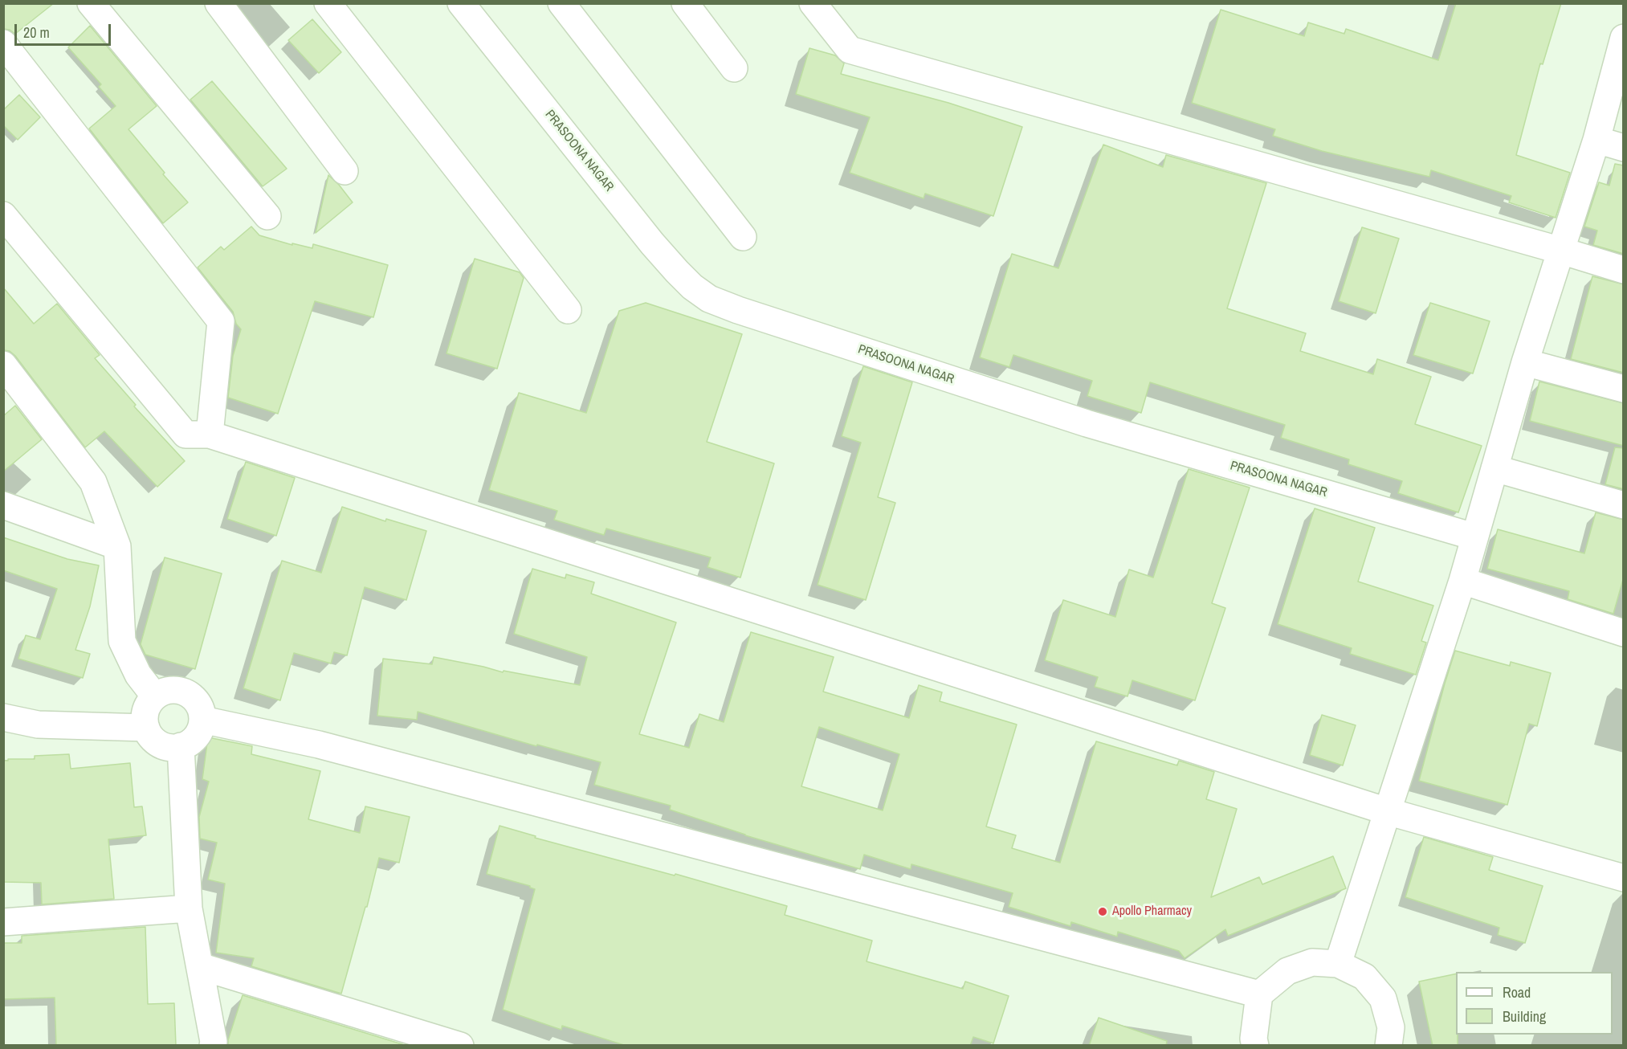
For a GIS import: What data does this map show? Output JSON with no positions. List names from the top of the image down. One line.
{"streets":{"street":["PRASOONA NAGAR"]},"places":["Apollo Pharmacy"],"legend":["Road","Building"],"scale_bar":"20 m"}
